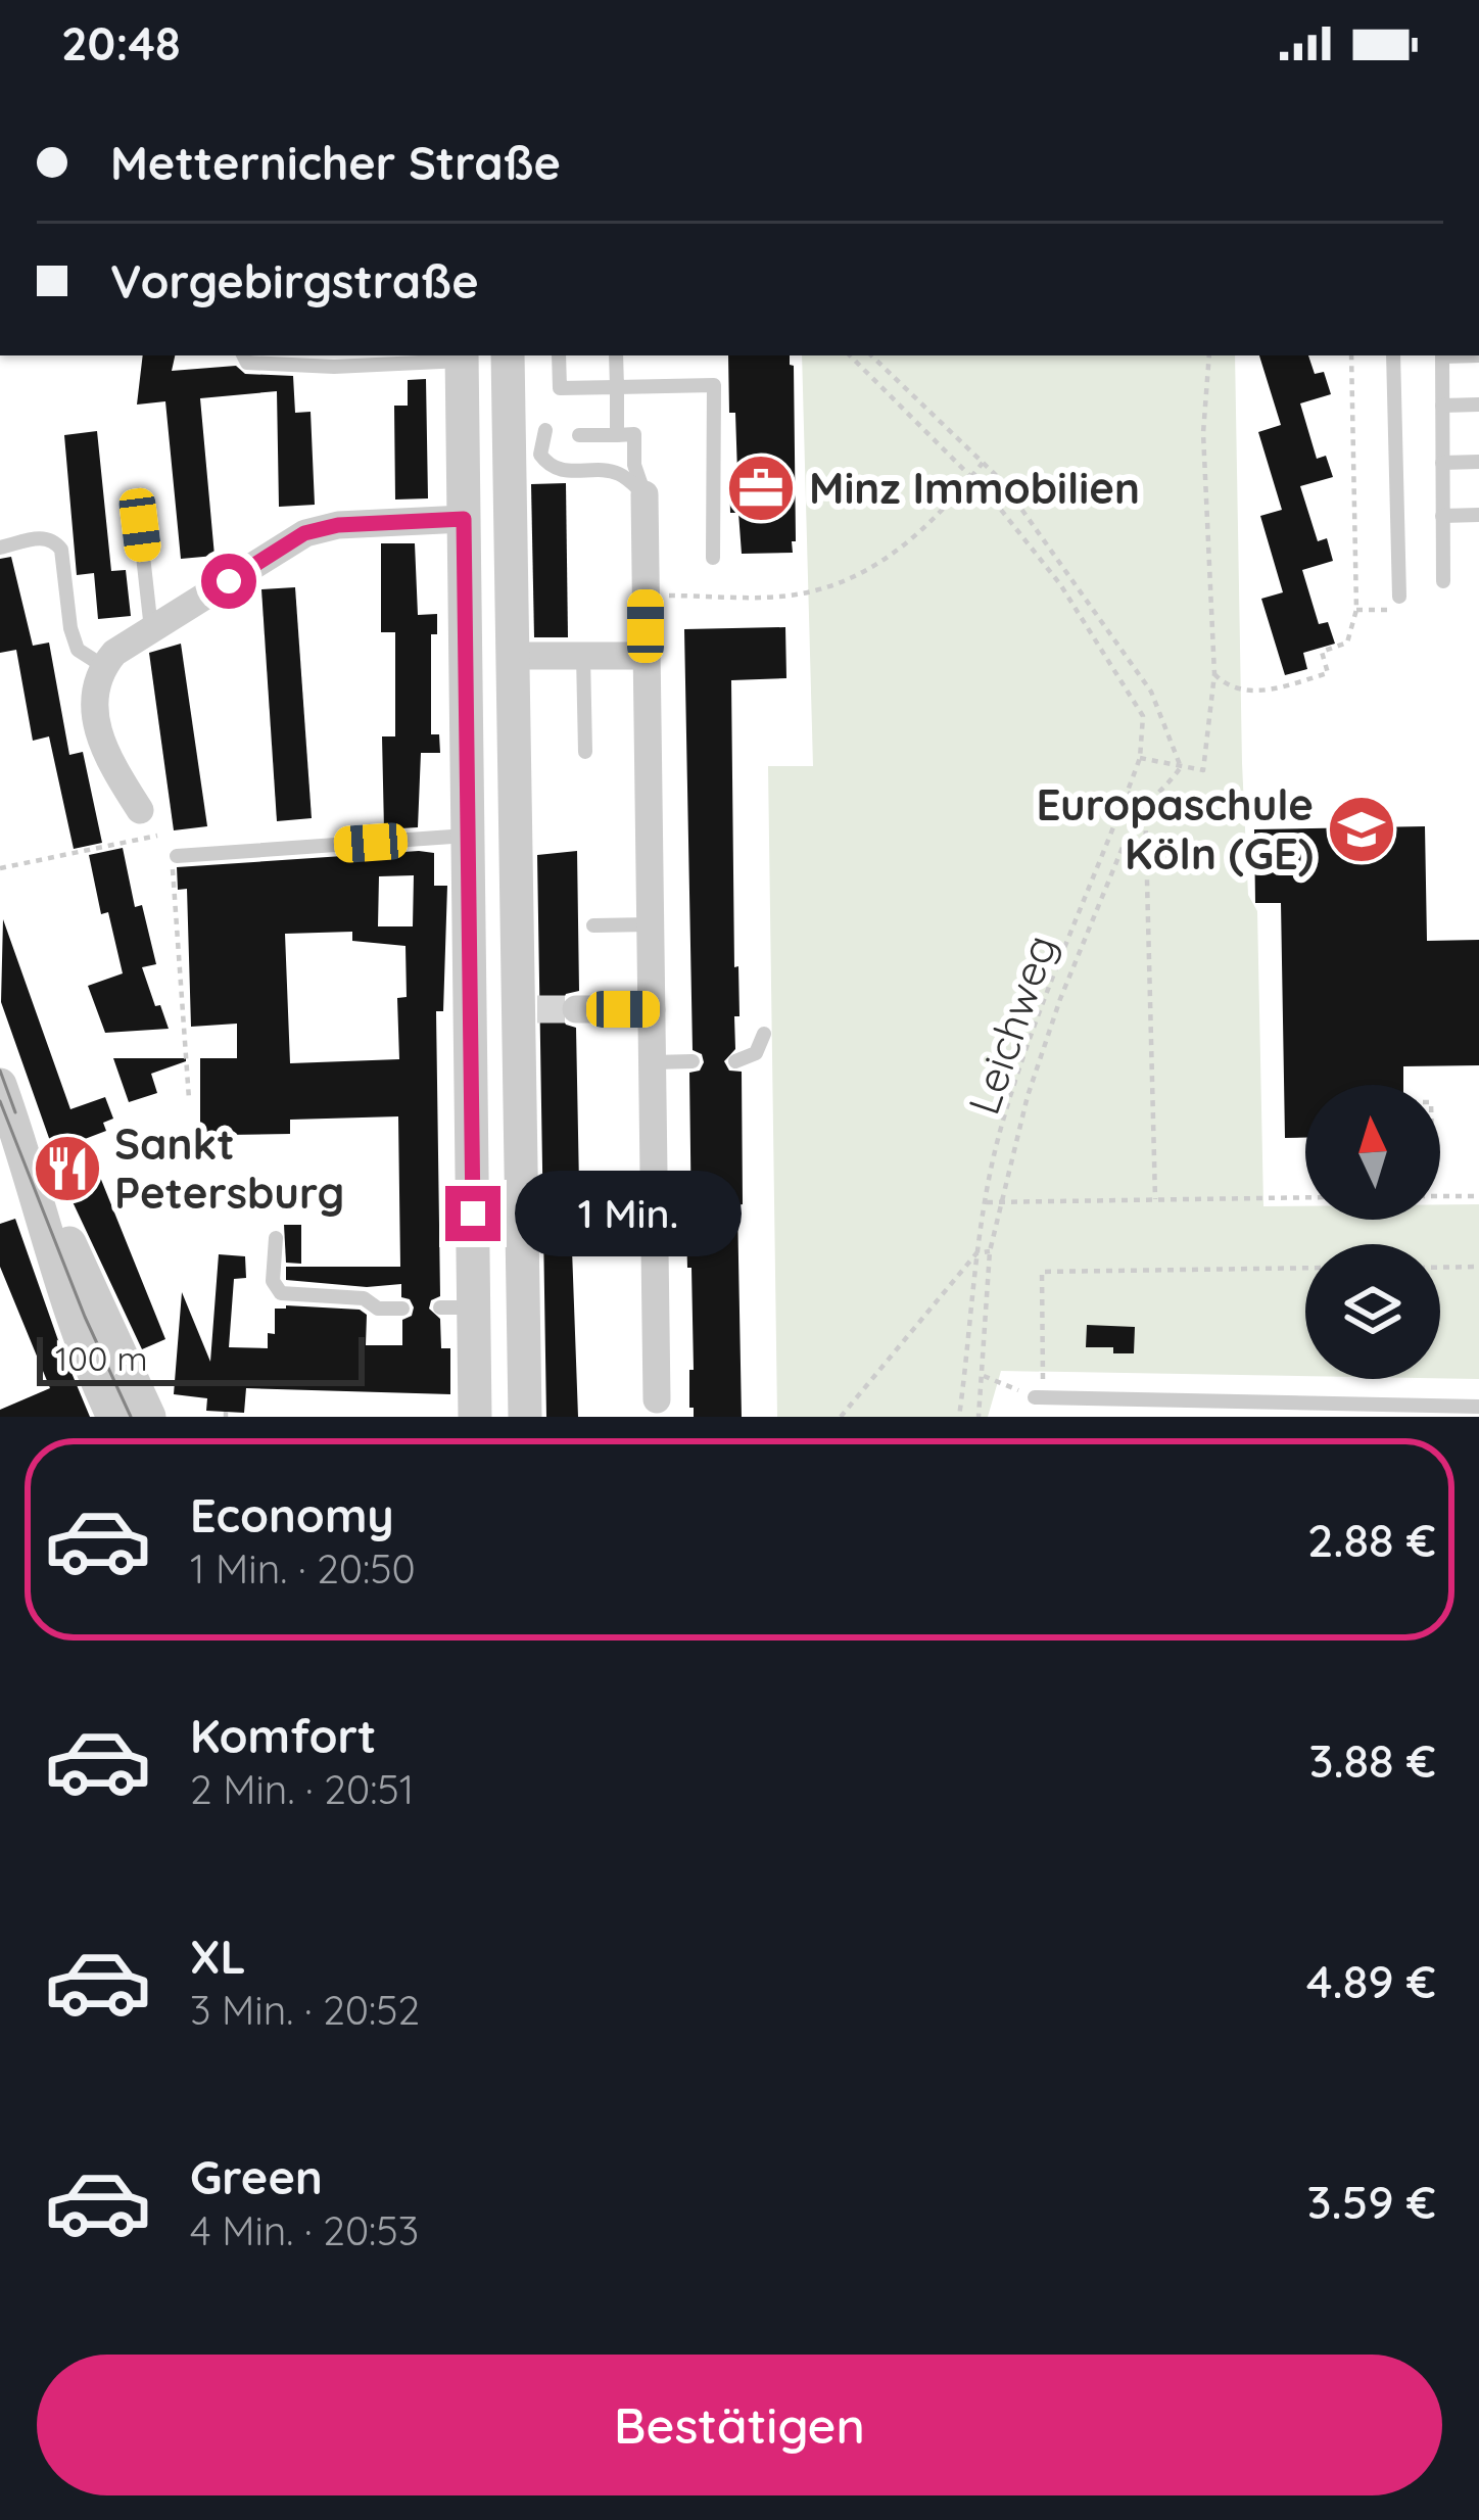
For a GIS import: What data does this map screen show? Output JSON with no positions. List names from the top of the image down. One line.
{"streets":{"path":["Leichweg"]},"places":{"office":["Minz Immobilien"],"school or university":["Europaschule Köln (GE)"],"restaurant":["Sankt Petersburg"]},"scale_bar":"100 m","north":"top","page":{"status":"20:48","banner":["Metternicher Straße","Vorgebirgstraße"],"bubble":"1 Min.","scale":"100 m","list":[{"name":"Economy","note":"1 Min. · 20:50","value":"2.88 €"},{"name":"Komfort","note":"2 Min. · 20:51","value":"3.88 €"},{"name":"XL","note":"3 Min. · 20:52","value":"4.89 €"},{"name":"Green","note":"4 Min. · 20:53","value":"3.59 €"}],"buttons":"Bestätigen"}}
